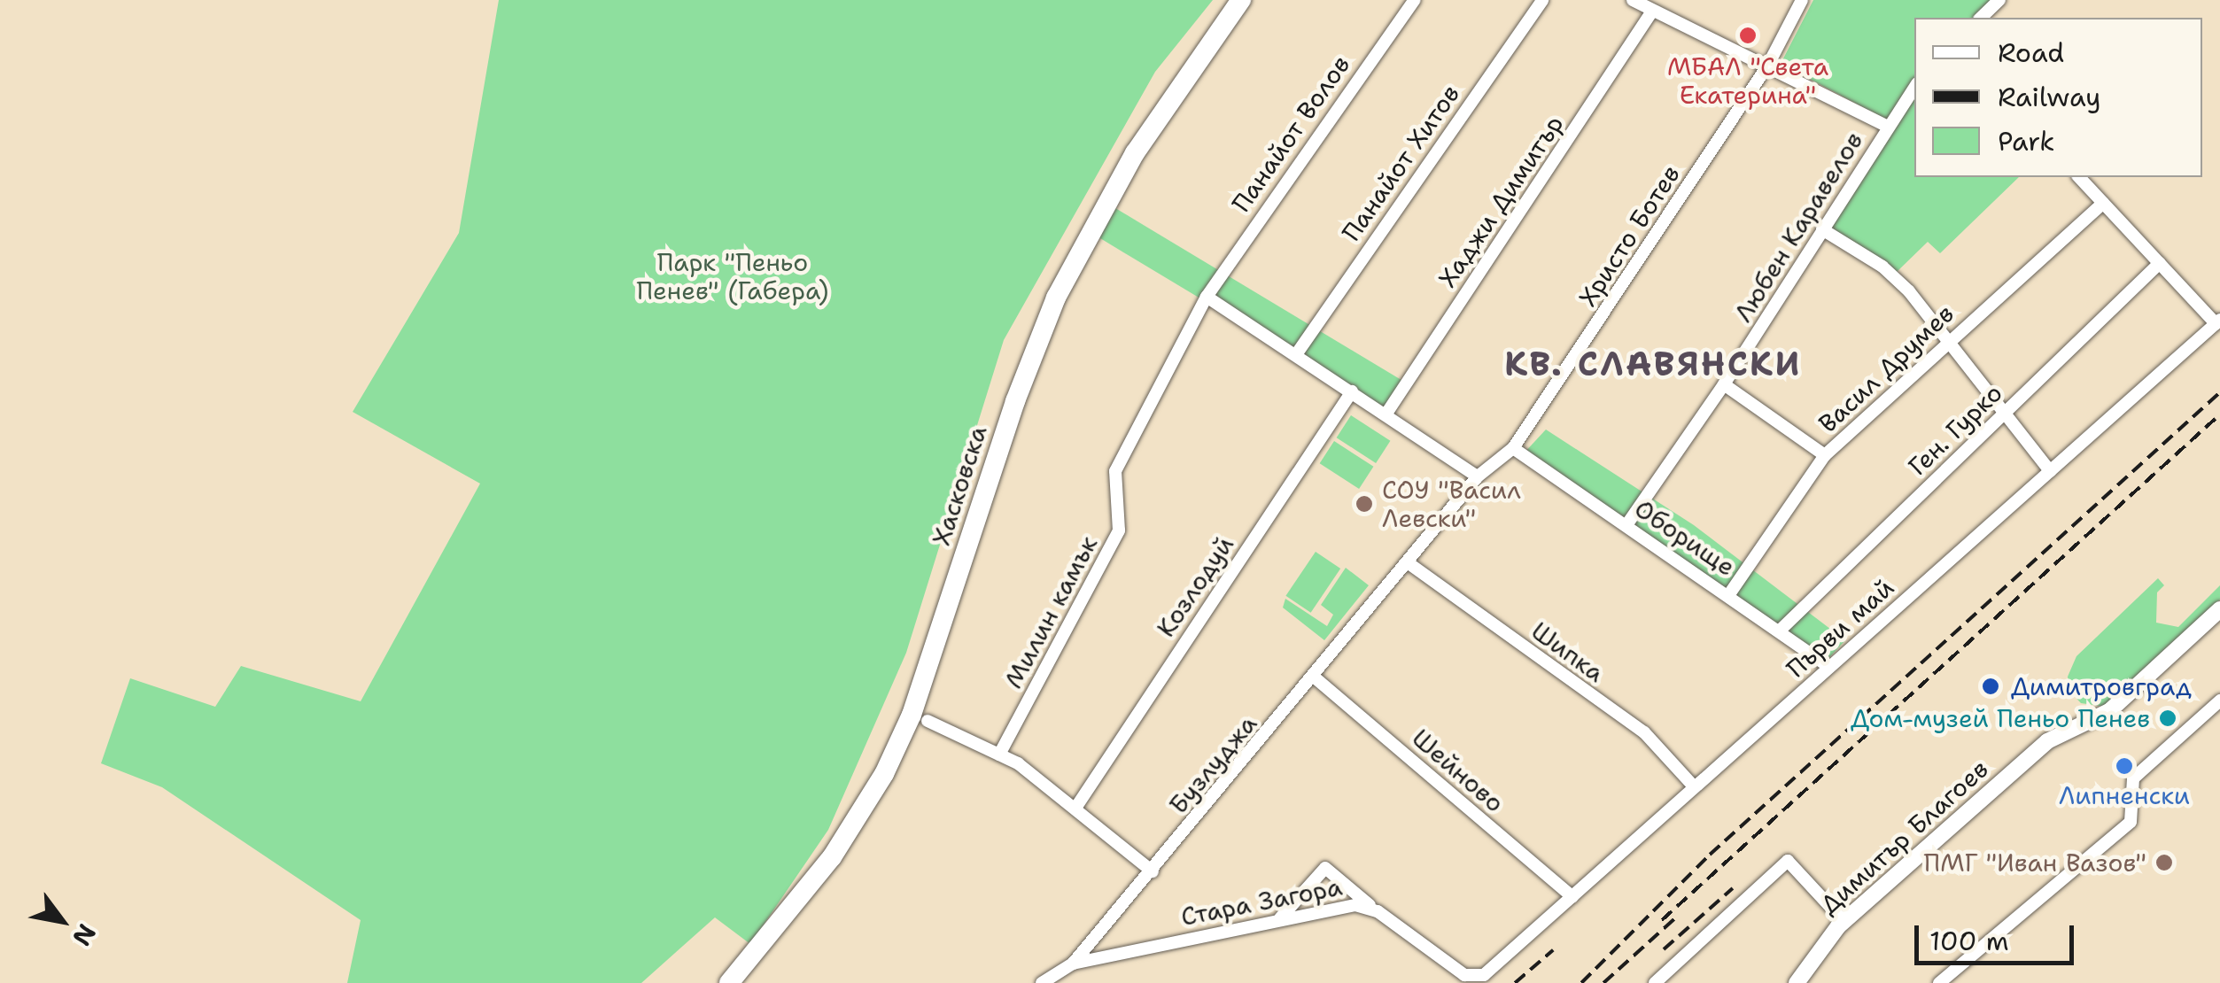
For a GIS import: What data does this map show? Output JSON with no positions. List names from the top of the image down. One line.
{"streets":{"main road":["Хасковска"],"street":["Панайот Волов","Панайот Хитов","Хаджи Димитър","Любен Каравелов","Христо Ботев","Васил Друмев","Ген. Гурко","Оборище","Козлодуй","Милин камък","Първи май","Шипка","Бузлуджа","Шейново","Димитър Благоев","Стара Загора"]},"crossings":[["Панайот Волов","Милин камък"],["Любен Каравелов","Оборище"],["Христо Ботев","Оборище"],["Христо Ботев","Шипка"],["Христо Ботев","Бузлуджа"],["Васил Друмев","Оборище"],["Ген. Гурко","Оборище"],["Оборище","Първи май"],["Първи май","Шипка"],["Първи май","Шейново"],["Първи май","Стара Загора"],["Шипка","Бузлуджа"],["Бузлуджа","Шейново"],["Бузлуджа","Стара Загора"]],"districts":["КВ. СЛАВЯНСКИ"],"parks":["Парк \"Пеньо Пенев\" (Габера)"],"places":["МБАЛ \"Света Екатерина\"","СОУ \"Васил Левски\"","Димитровград","Дом-музей Пеньо Пенев","Липненски","ПМГ \"Иван Вазов\""],"legend":["Road","Railway","Park"],"scale_bar":"100 m","north":"bottom right"}
